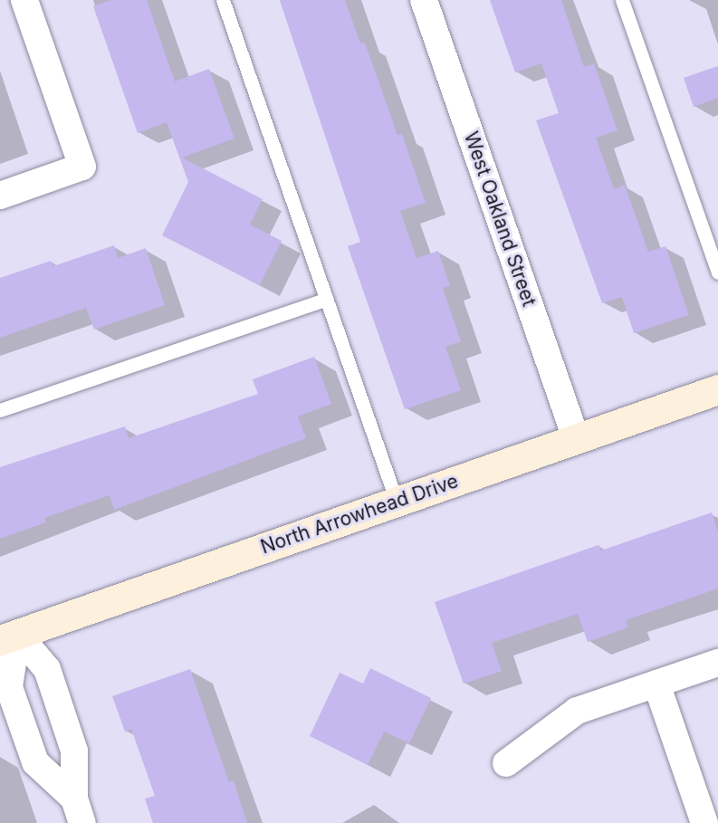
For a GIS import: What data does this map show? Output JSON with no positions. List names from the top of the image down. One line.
{"streets":{"street":["West Oakland Street","North Arrowhead Drive"]},"crossings":[["West Oakland Street","North Arrowhead Drive"]]}
